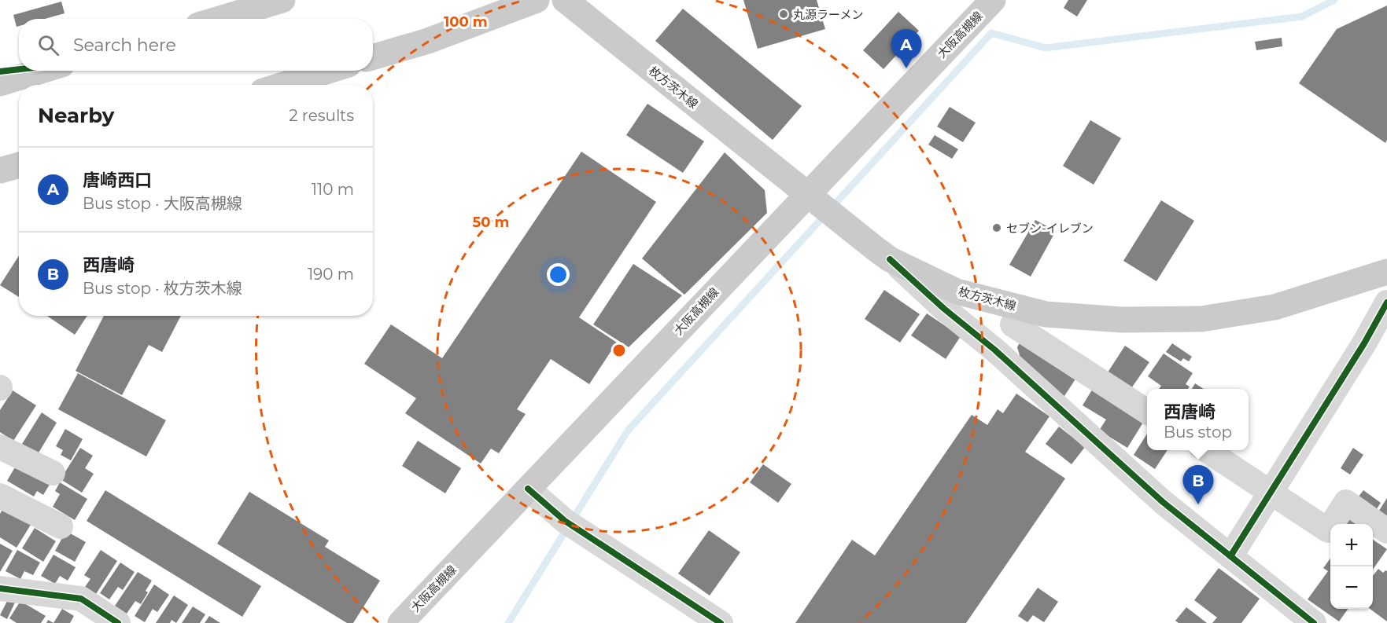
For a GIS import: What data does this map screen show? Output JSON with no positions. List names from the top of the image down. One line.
{"streets":{"main road":["大阪高槻線","枚方茨木線"]},"crossings":[["大阪高槻線","枚方茨木線"]],"places":["丸源ラーメン","セブン-イレブン"],"page":{"search":"Search here","pins":["A","B"],"heading":["Nearby","2 results"],"list":[{"mark":"A","name":"唐崎西口","note":"Bus stop · 大阪高槻線","value":"110 m"},{"mark":"B","name":"西唐崎","note":"Bus stop · 枚方茨木線","value":"190 m"}],"popup":["西唐崎","Bus stop"],"map_buttons":["+","−"]},"rings":["100 m","50 m"]}
